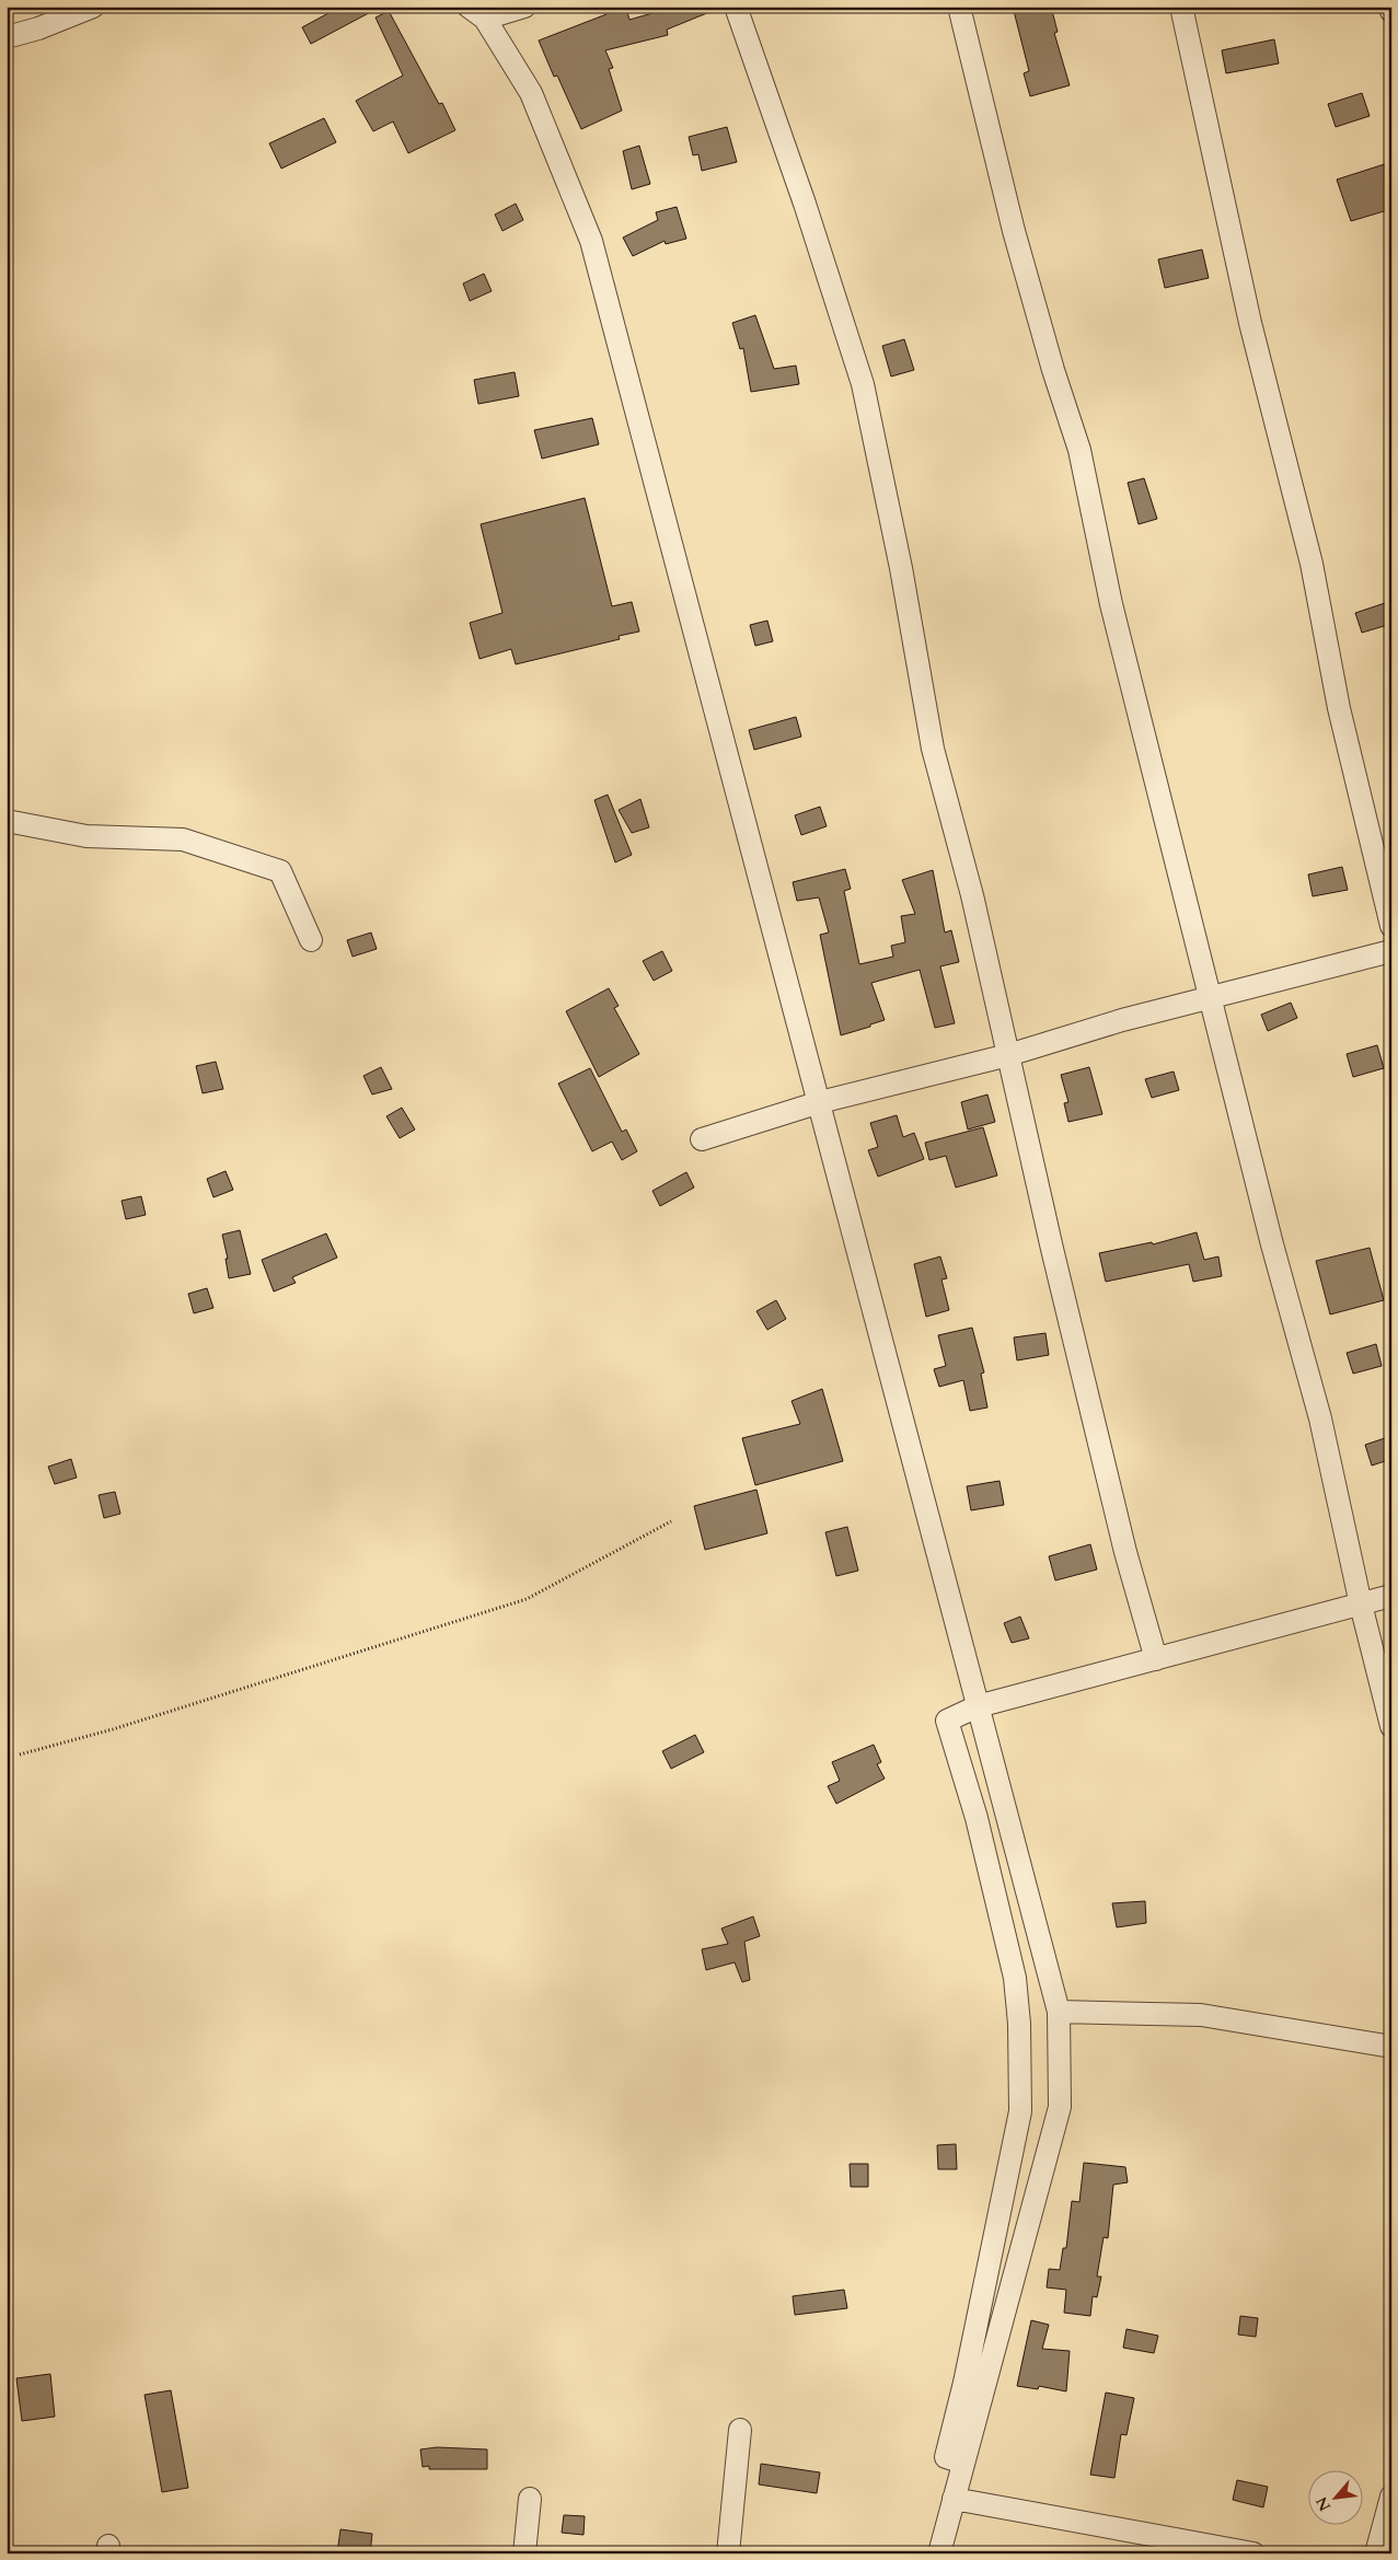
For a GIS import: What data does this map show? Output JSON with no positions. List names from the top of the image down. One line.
{"north":"bottom left"}
